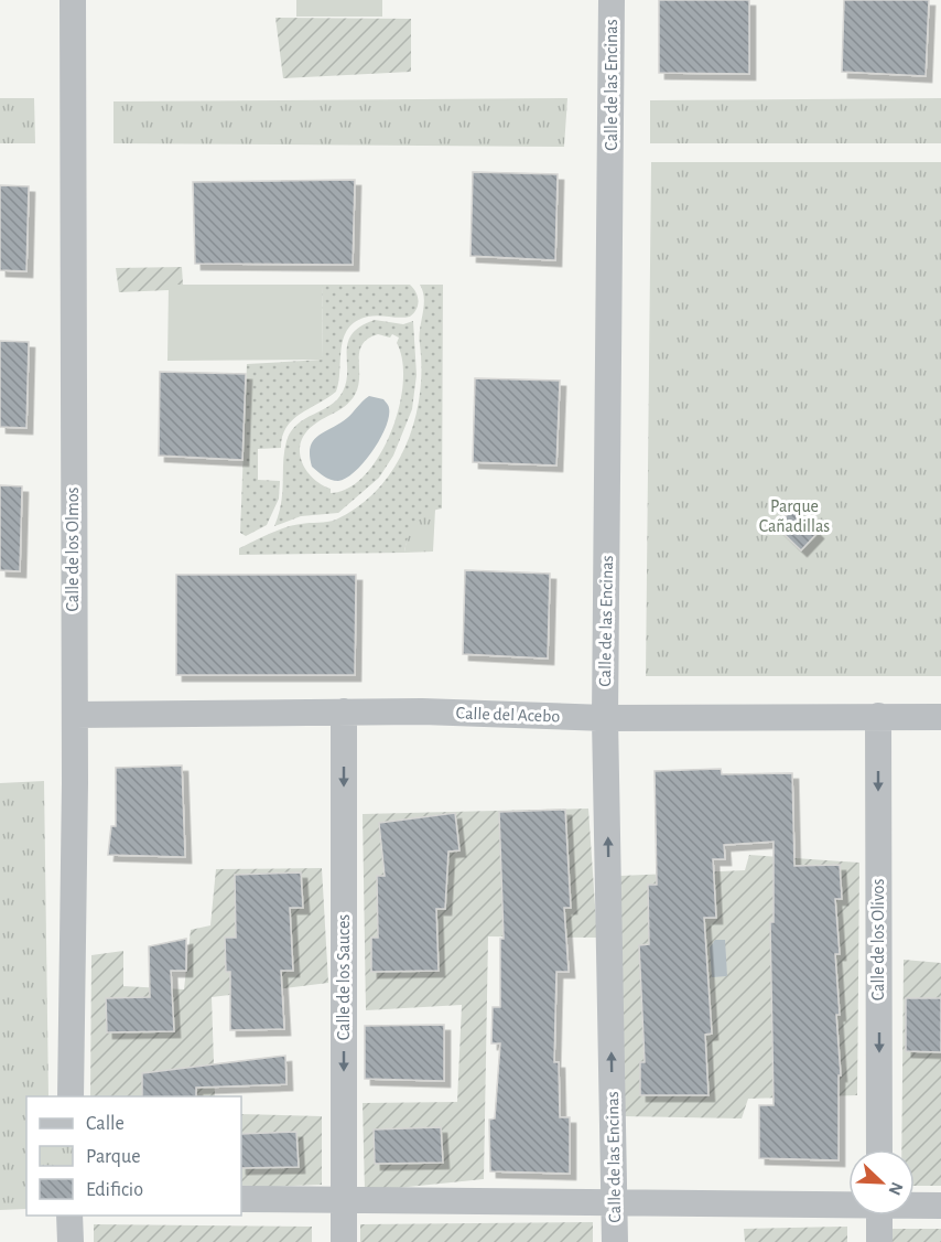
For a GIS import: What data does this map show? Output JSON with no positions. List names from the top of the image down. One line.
{"streets":{"street":["Calle de las Encinas","Calle de los Olmos","Calle del Acebo","Calle de los Olivos","Calle de los Sauces"]},"crossings":[["Calle de las Encinas","Calle del Acebo"],["Calle de los Olmos","Calle del Acebo"],["Calle del Acebo","Calle de los Olivos"],["Calle del Acebo","Calle de los Sauces"]],"one_way":["Calle de las Encinas","Calle de los Olivos","Calle de los Sauces"],"parks":["Parque Cañadillas"],"legend":["Calle","Parque","Edificio"],"north":"bottom right"}
